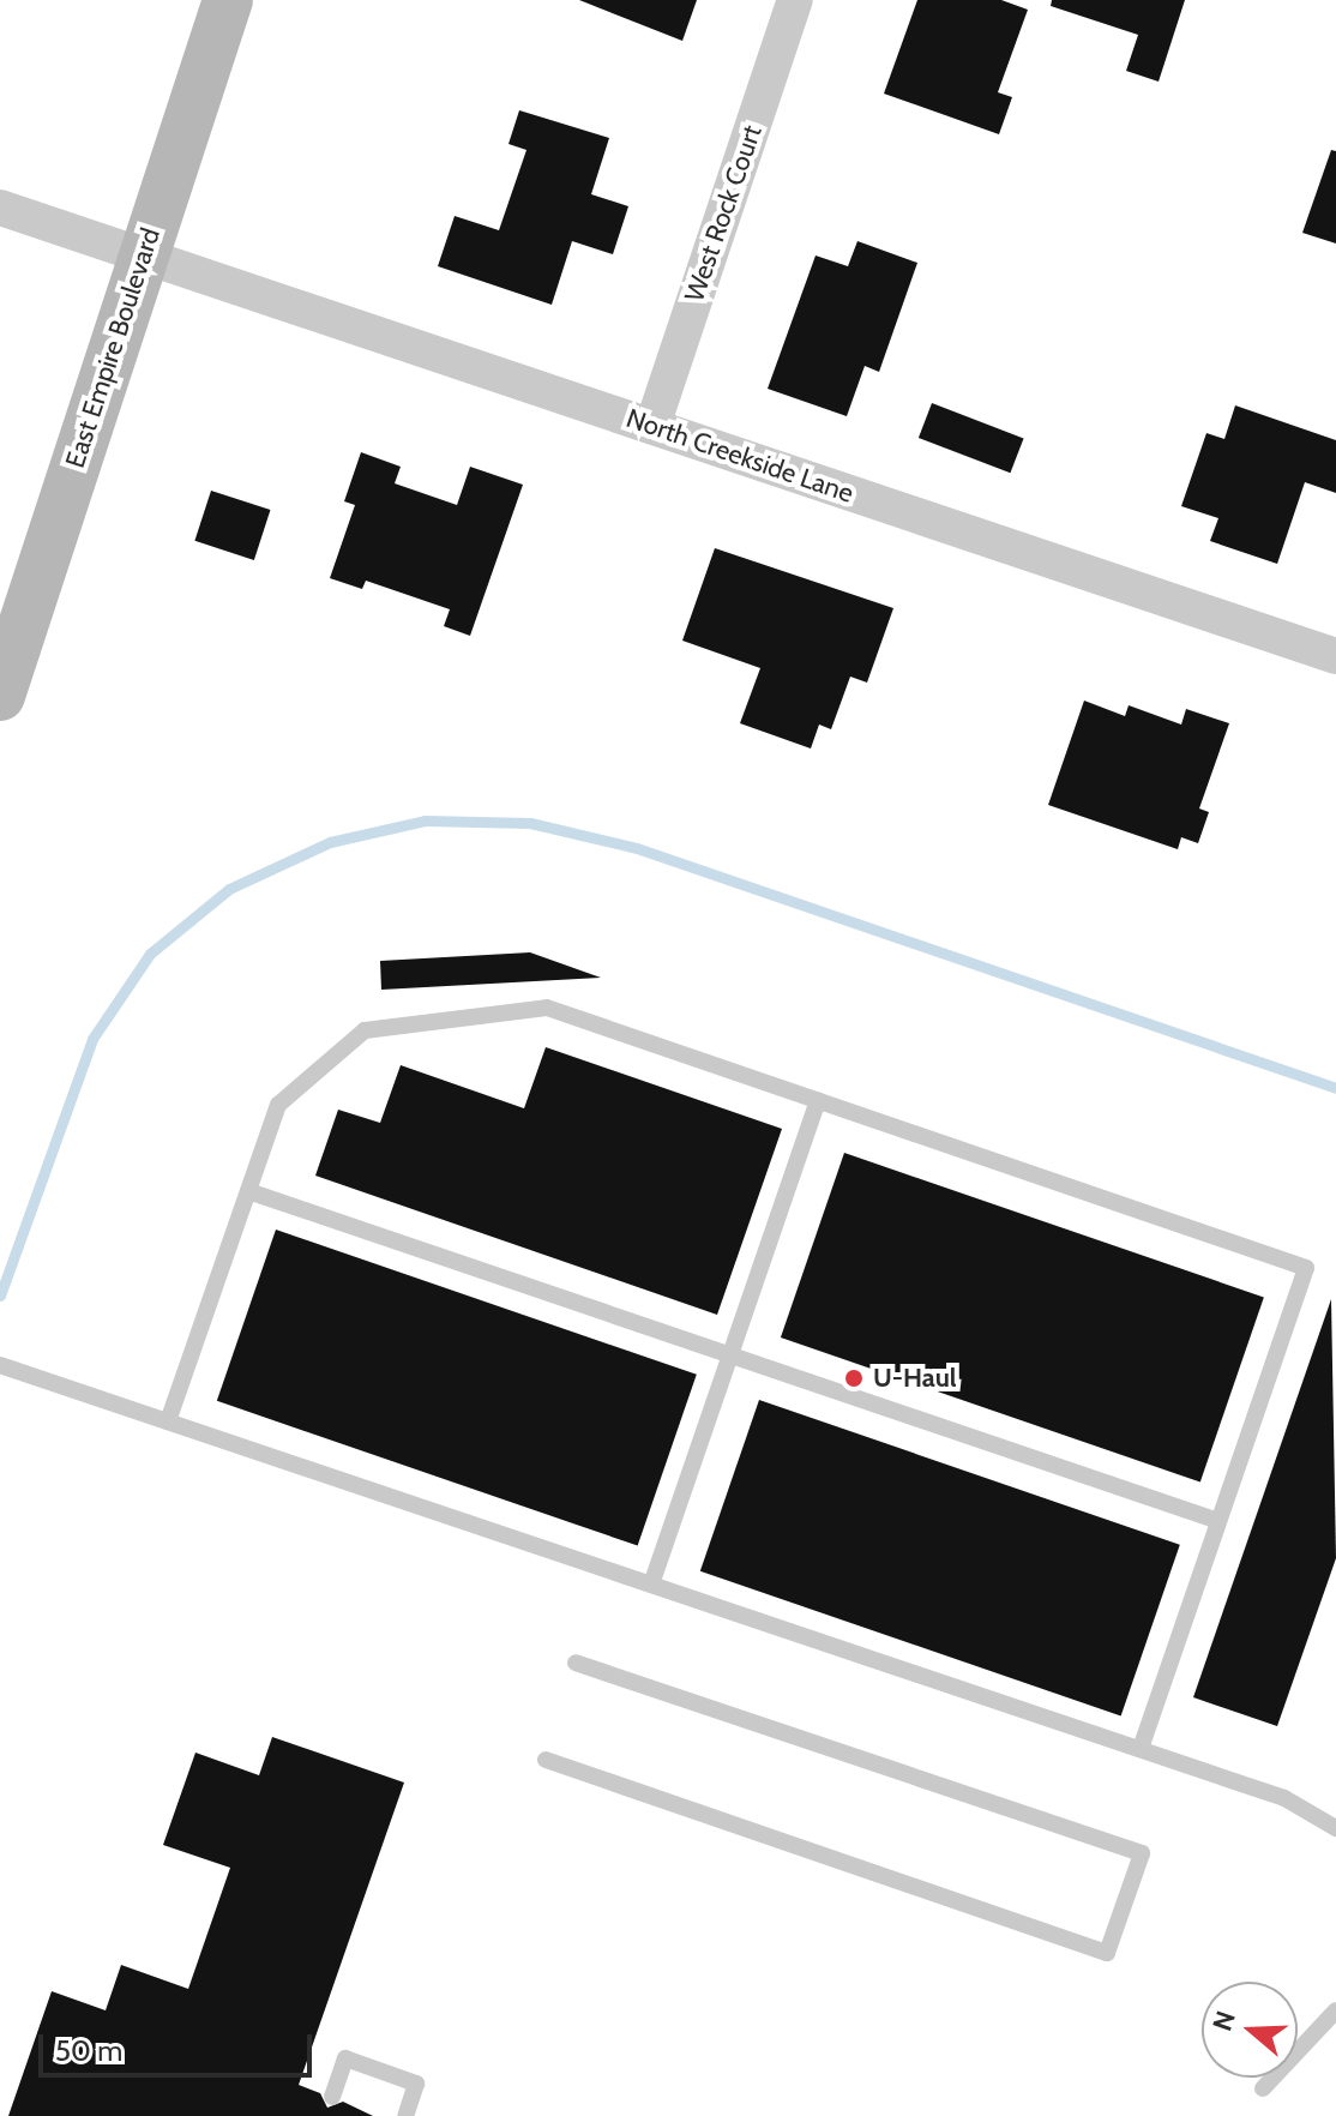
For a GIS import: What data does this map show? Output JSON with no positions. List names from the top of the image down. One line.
{"streets":{"street":["West Rock Court","East Empire Boulevard","North Creekside Lane"]},"crossings":[["West Rock Court","North Creekside Lane"],["East Empire Boulevard","North Creekside Lane"]],"places":["U-Haul"],"scale_bar":"50 m","north":"left"}
